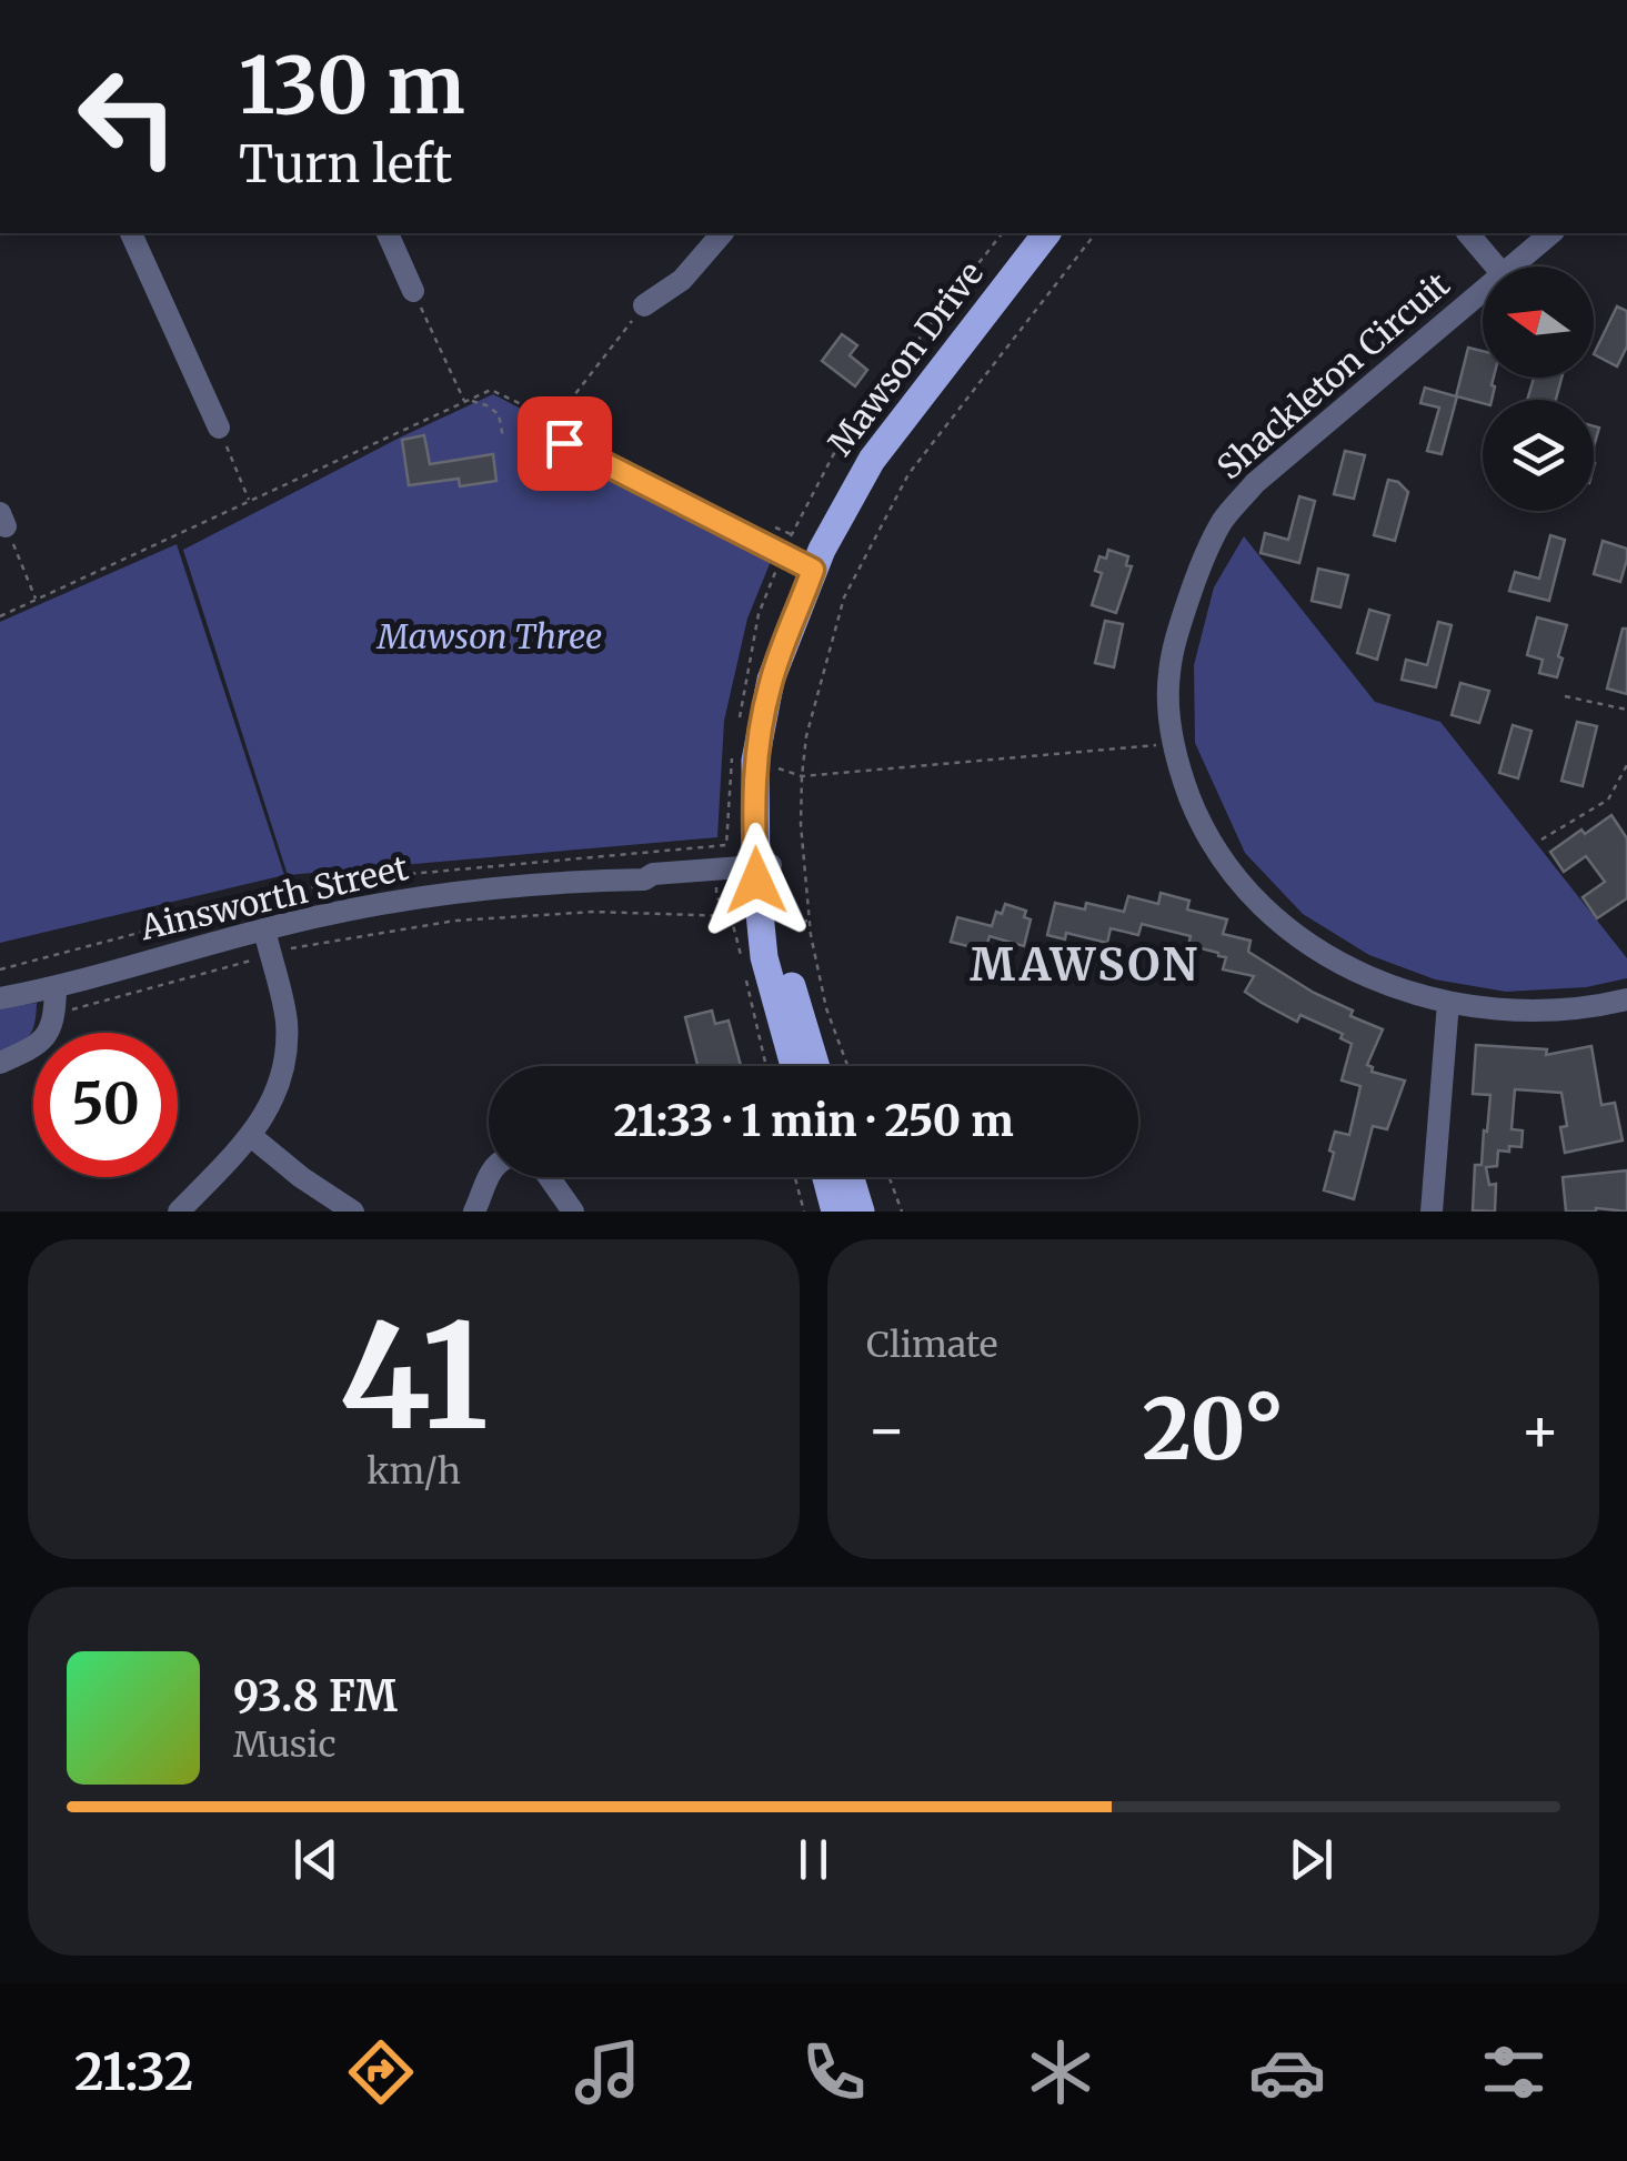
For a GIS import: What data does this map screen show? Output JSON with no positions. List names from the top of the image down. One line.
{"streets":{"main road":["Mawson Drive"],"street":["Shackleton Circuit","Ainsworth Street"]},"crossings":[["Mawson Drive","Ainsworth Street"]],"districts":["MAWSON"],"parks":["Mawson Three"],"north":"left","page":{"turn":["130 m","Turn left"],"limit":"50","trip":"21:33 · 1 min · 250 m","tile":[["41","km/h"],"Climate"],"heat":["−","20°","+"],"song":["93.8 FM","Music"],"tabs":"21:32"}}
